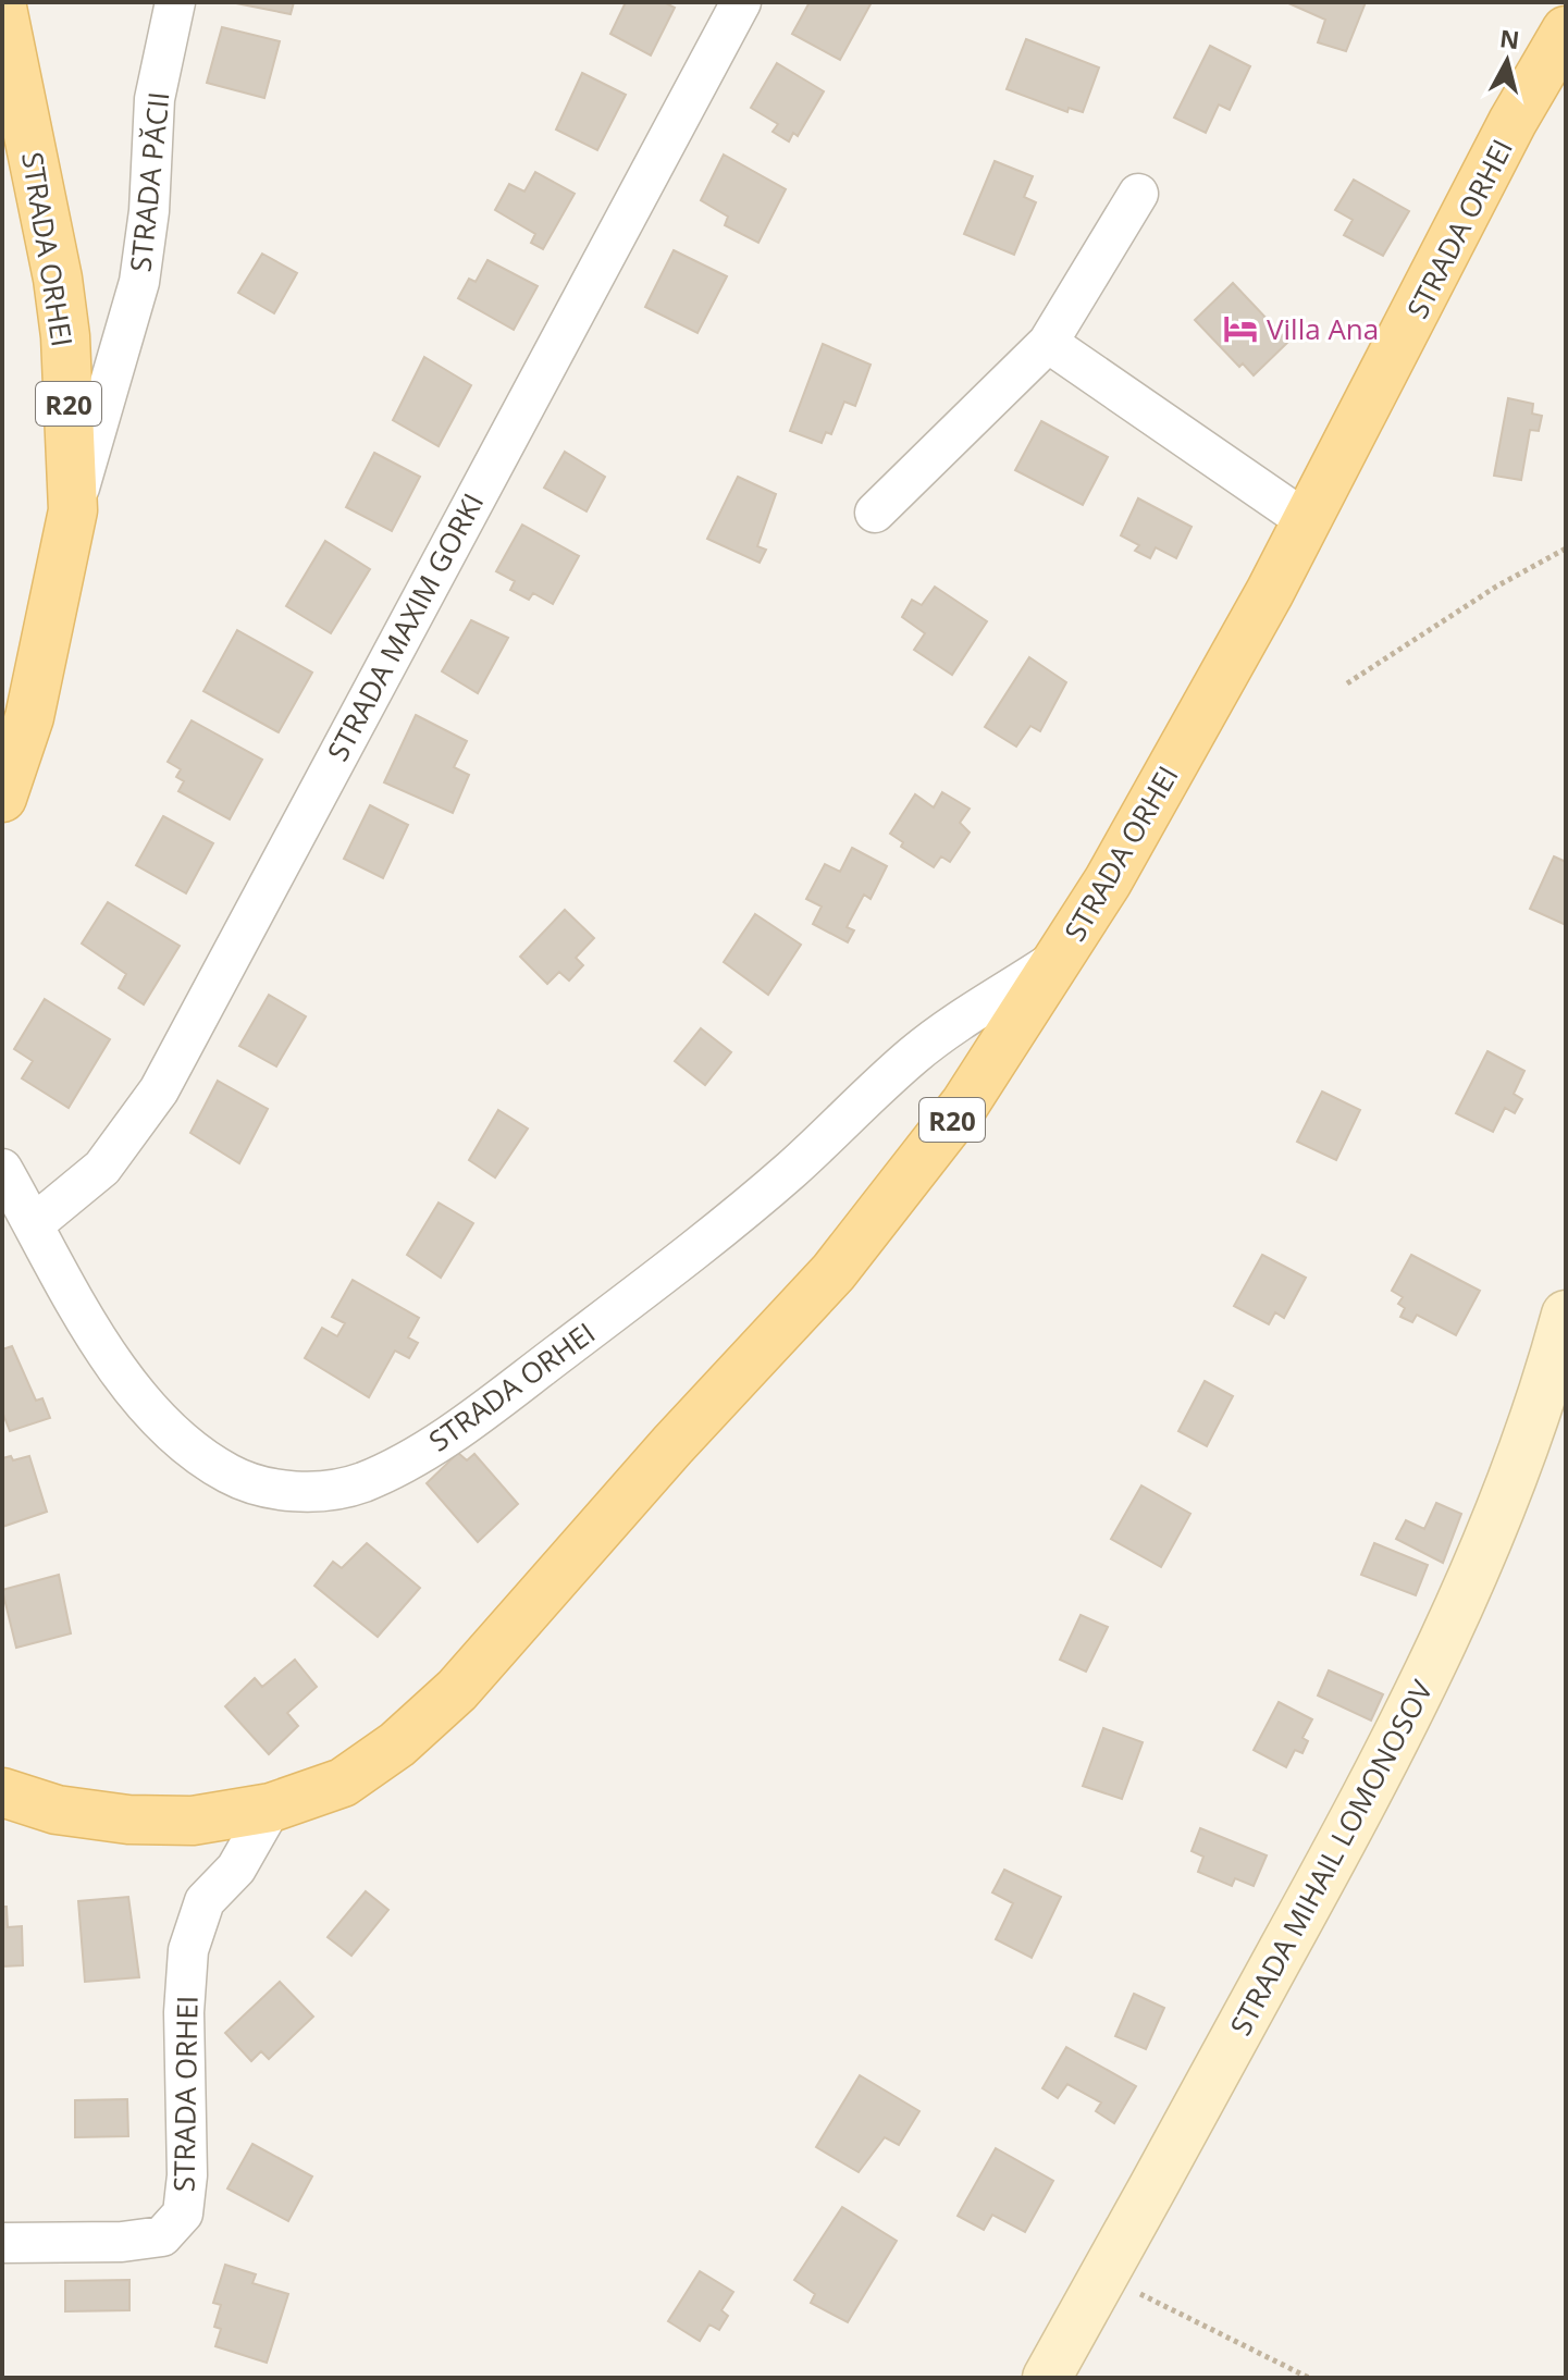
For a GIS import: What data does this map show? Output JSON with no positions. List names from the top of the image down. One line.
{"streets":{"main road":["STRADA ORHEI","R20","STRADA MIHAIL LOMONOSOV"],"street":["STRADA PĂCII","STRADA MAXIM GORKI"]},"crossings":[["STRADA PĂCII","STRADA ORHEI"],["STRADA ORHEI","STRADA MAXIM GORKI"]],"places":{"hotel":["Villa Ana"]},"north":"top"}
